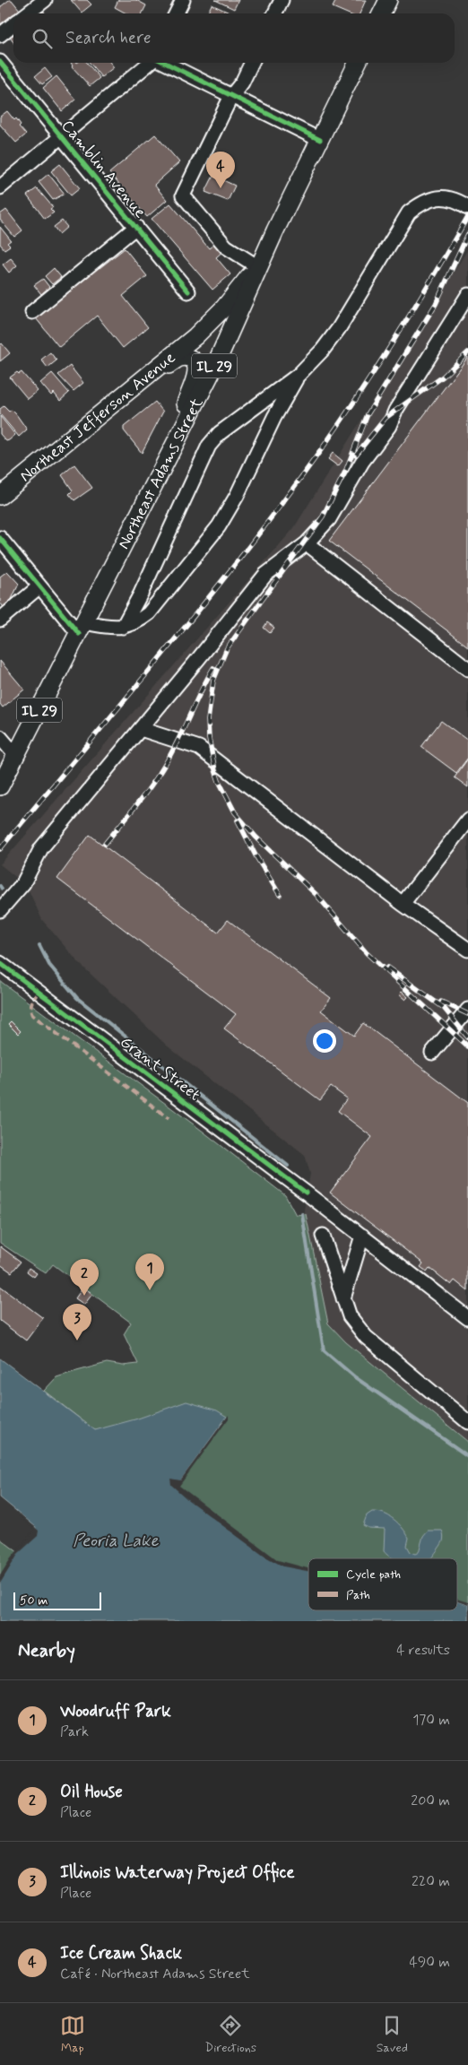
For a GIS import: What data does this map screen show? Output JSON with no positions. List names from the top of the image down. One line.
{"streets":{"main road":["IL 29","Northeast Jefferson Avenue","Northeast Adams Street"],"street":["Camblin Avenue","Grant Street"]},"crossings":[["Northeast Jefferson Avenue","Northeast Adams Street"]],"water":["Peoria Lake"],"legend":["Cycle path","Path"],"scale_bar":"50 m","page":{"search":"Search here","pins":["4","1","2","3"],"scale":"50 m","heading":["Nearby","4 results"],"list":[{"mark":"1","name":"Woodruff Park","note":"Park","value":"170 m"},{"mark":"2","name":"Oil House","note":"Place","value":"200 m"},{"mark":"3","name":"Illinois Waterway Project Office","note":"Place","value":"220 m"},{"mark":"4","name":"Ice Cream Shack","note":"Café · Northeast Adams Street","value":"490 m"}],"nav":["Map","Directions","Saved"]}}
